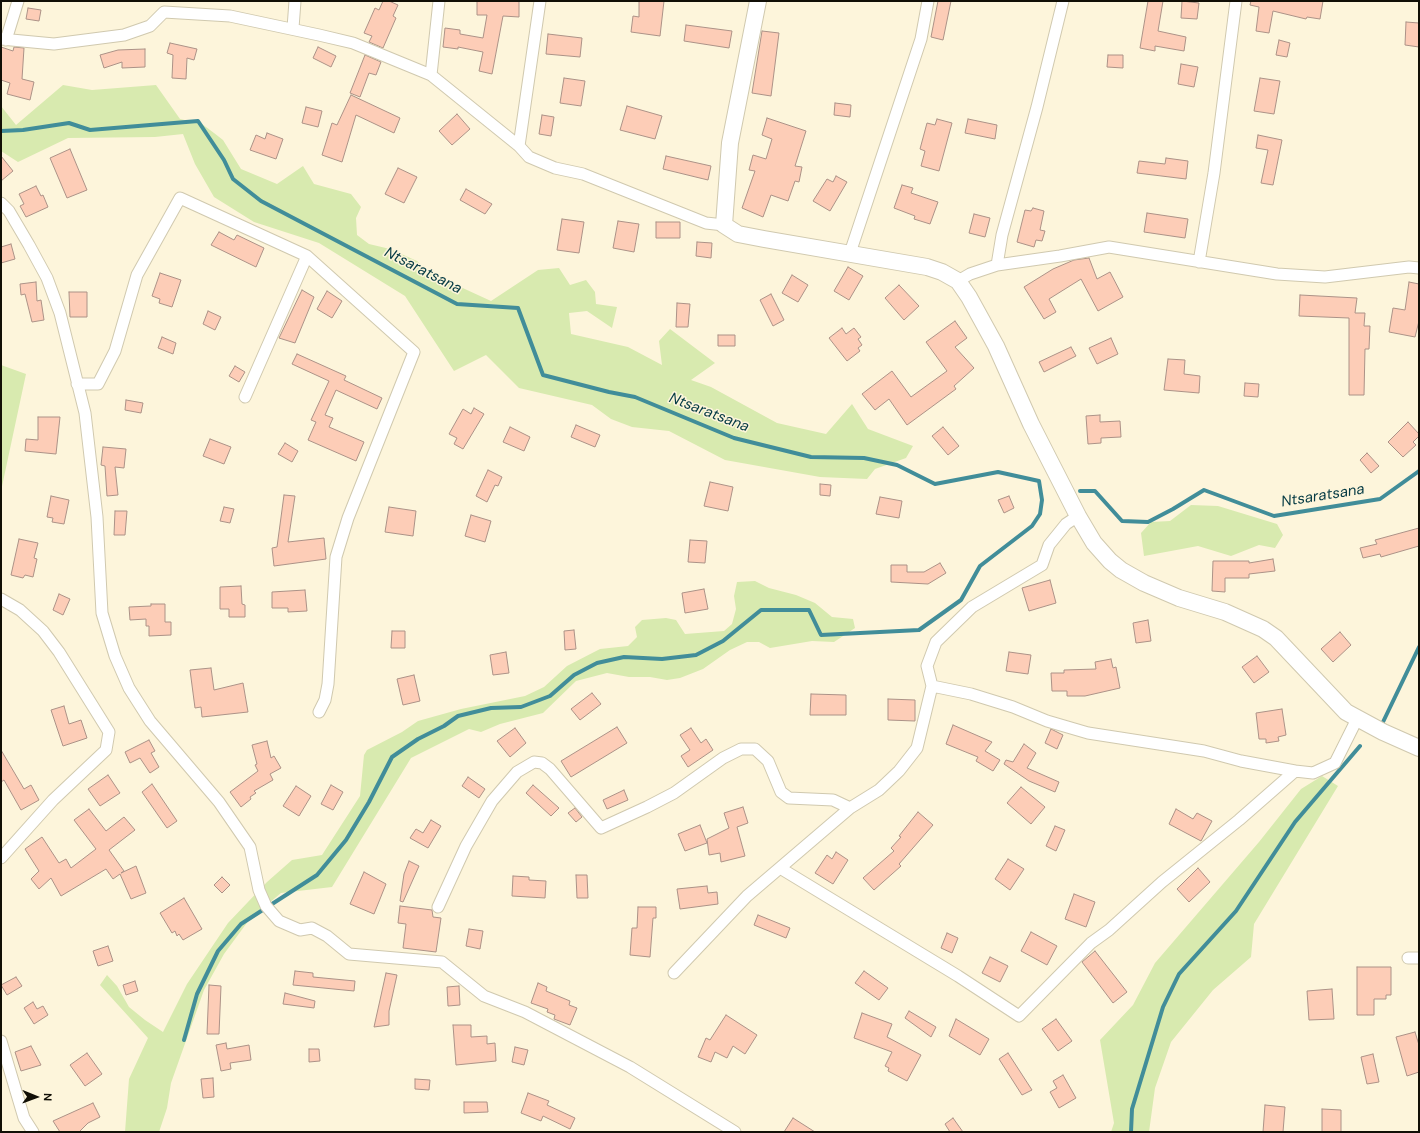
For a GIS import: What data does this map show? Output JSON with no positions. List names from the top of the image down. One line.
{"water":["Ntsaratsana"],"north":"right"}
